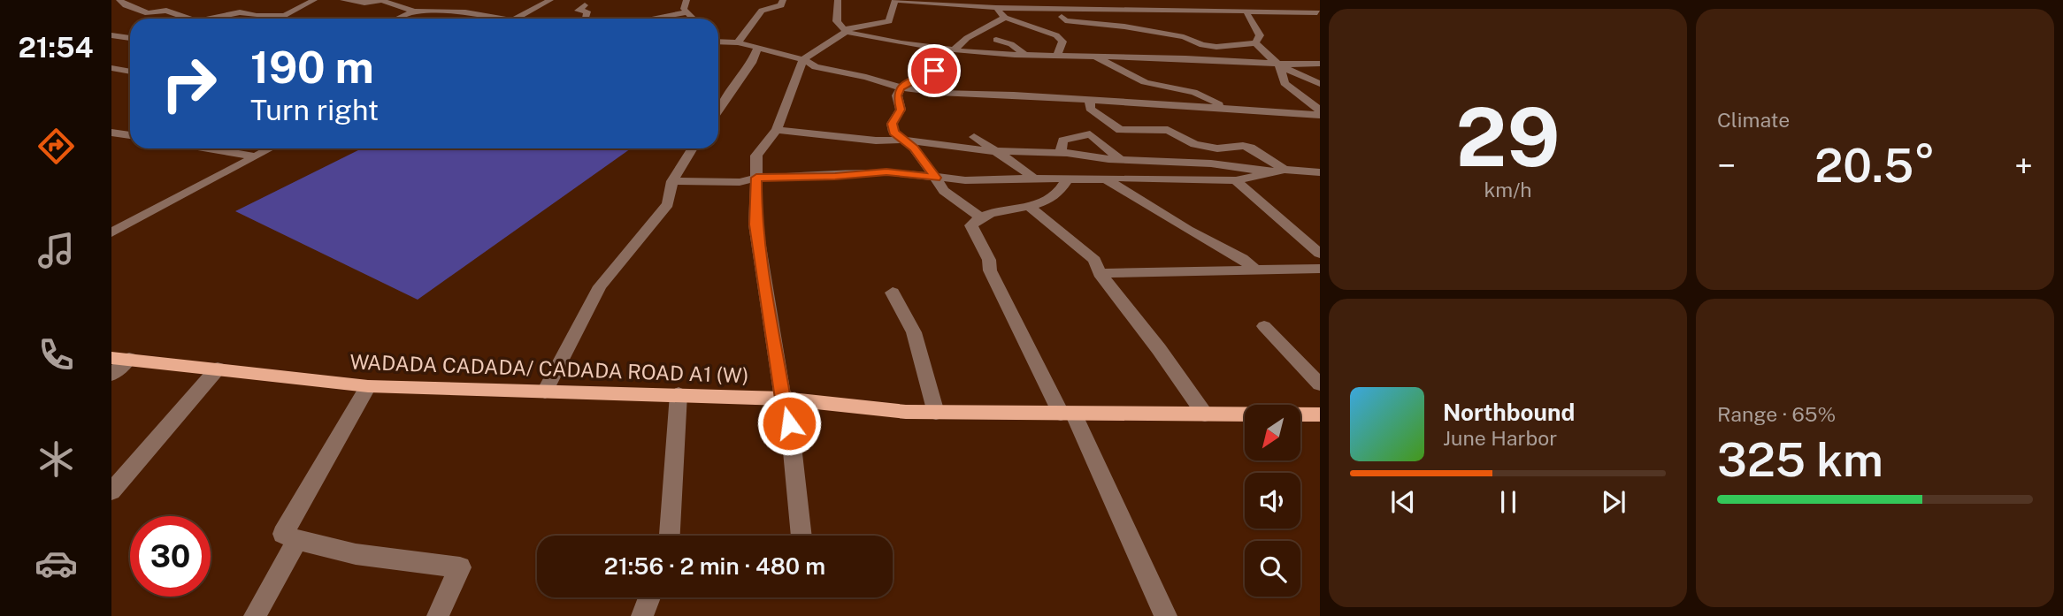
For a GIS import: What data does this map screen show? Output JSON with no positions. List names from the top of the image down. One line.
{"streets":{"main road":["WADADA CADADA/ CADADA ROAD A1 (W)"]},"north":"bottom left","page":{"tabs":"21:54","tile":[["29","km/h"],"Climate",["Range · 65%","325 km"]],"turn":["190 m","Turn right"],"heat":["−","20.5°","+"],"song":["Northbound","June Harbor"],"limit":"30","trip":"21:56 · 2 min · 480 m"}}
